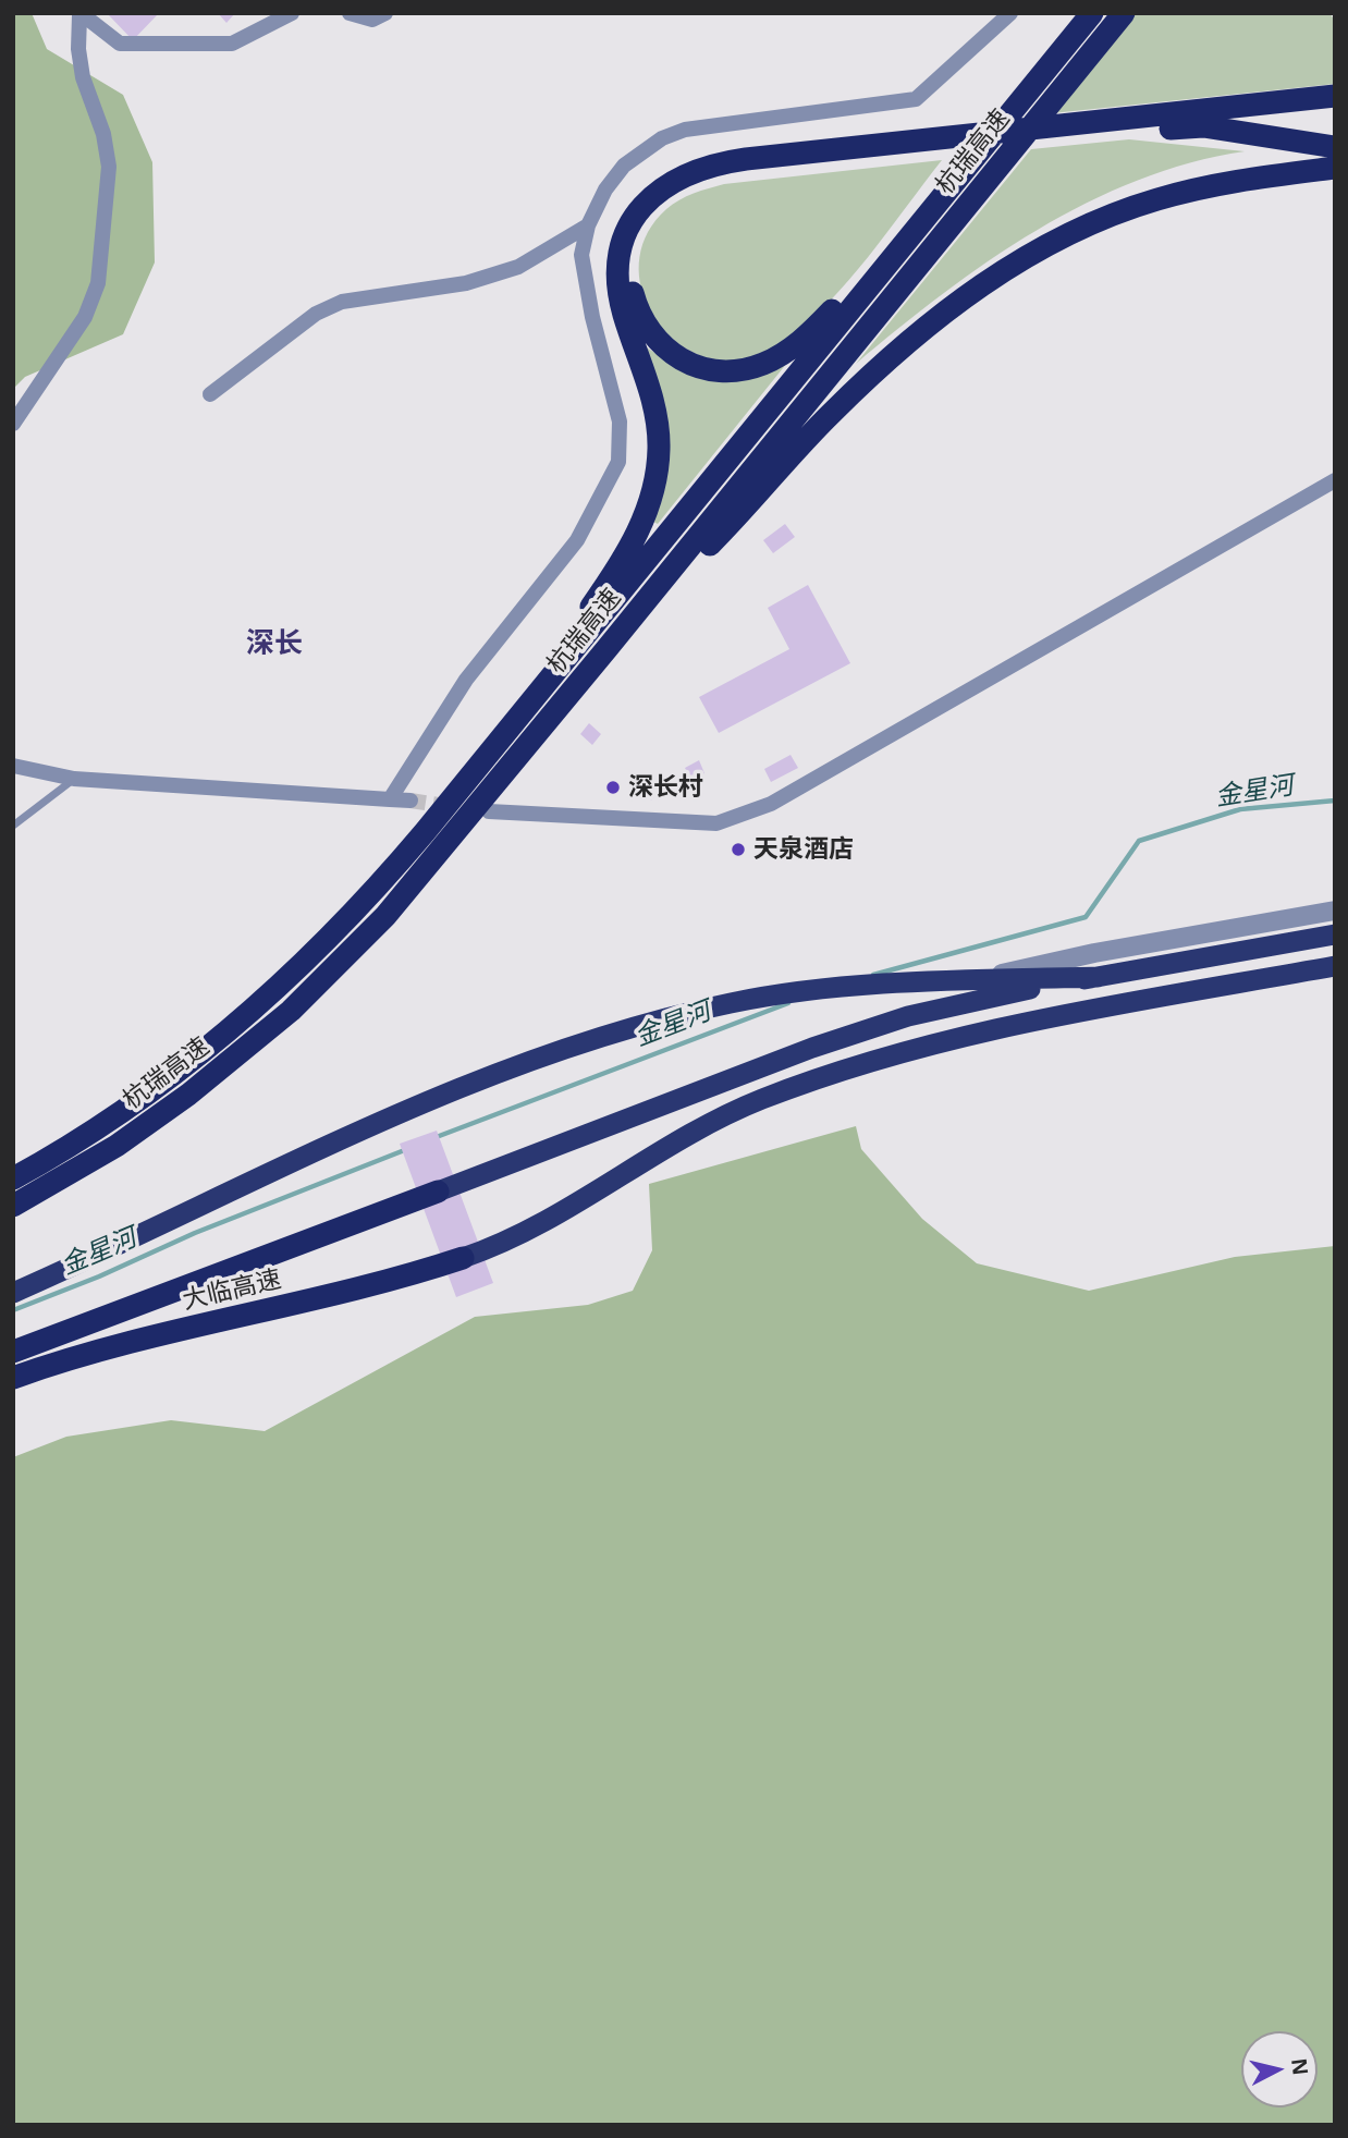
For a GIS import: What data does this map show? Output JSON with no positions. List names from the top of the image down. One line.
{"streets":{"highway":["杭瑞高速","大临高速"]},"districts":["深长"],"water":["金星河"],"places":["深长村","天泉酒店"],"north":"right"}
